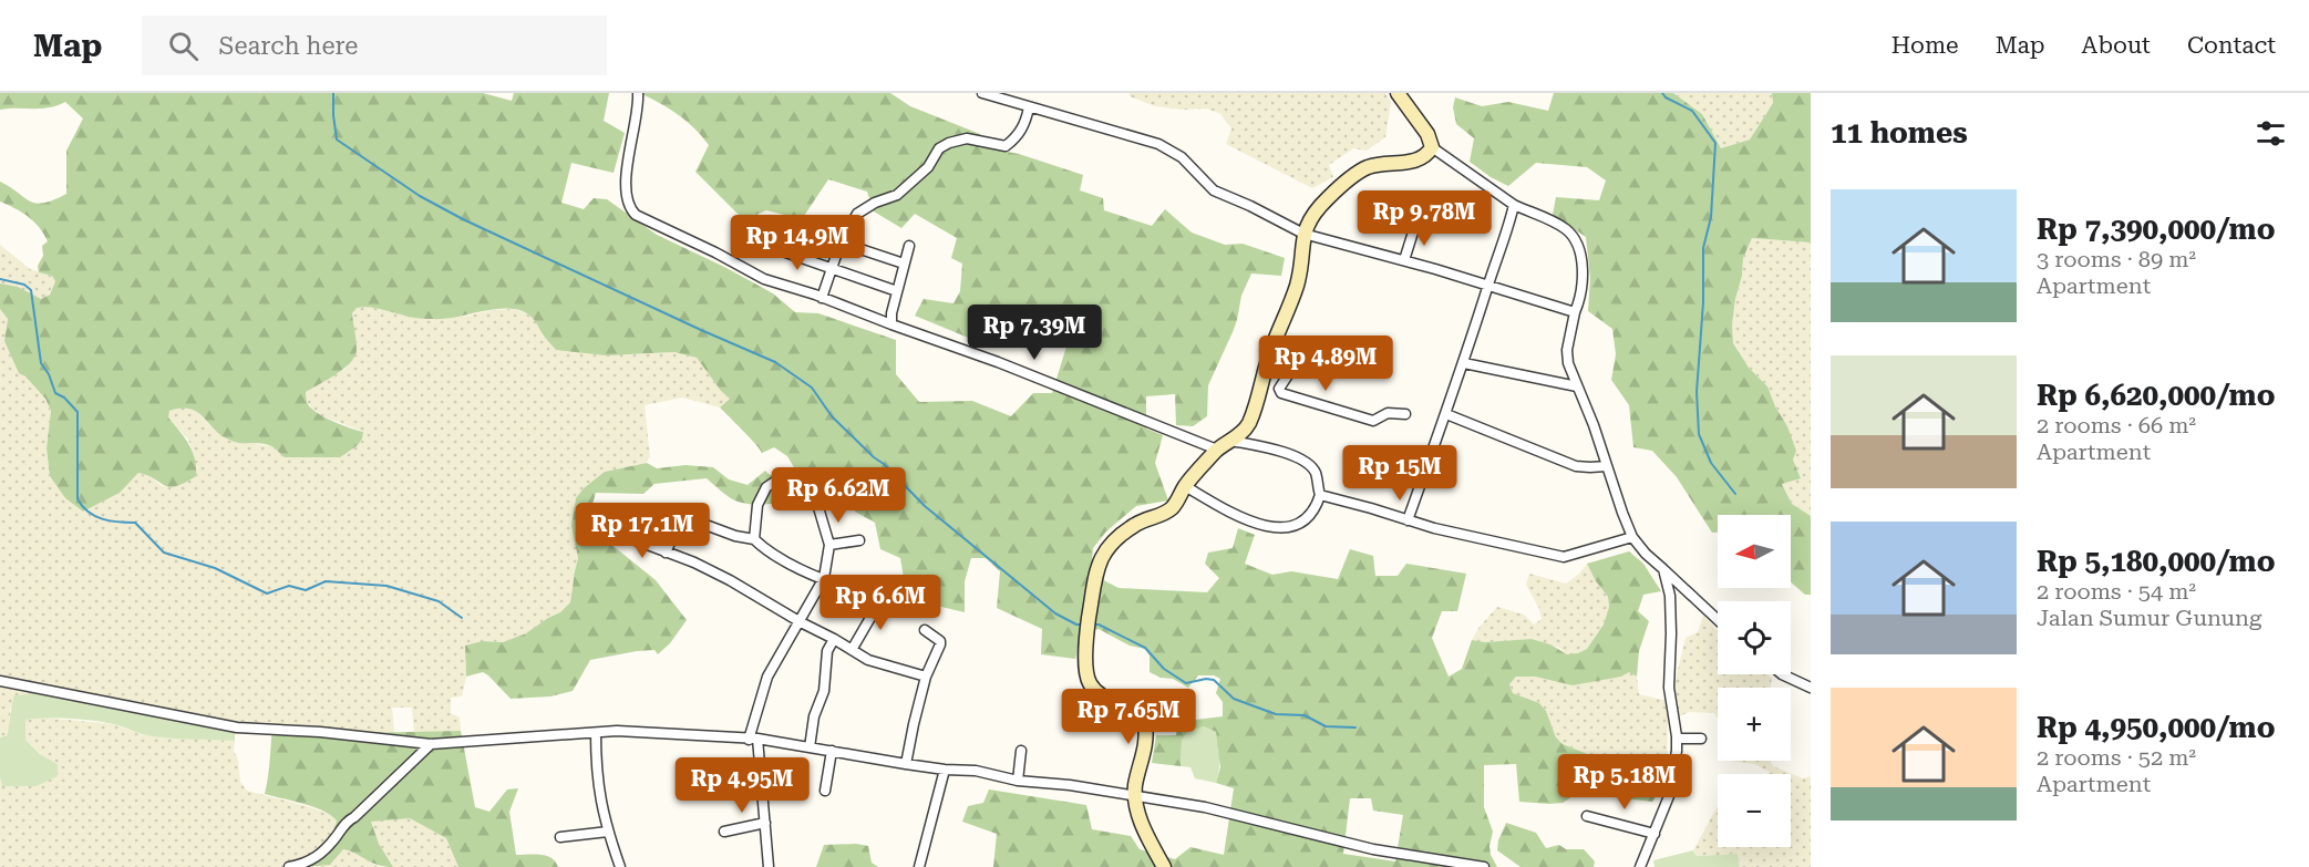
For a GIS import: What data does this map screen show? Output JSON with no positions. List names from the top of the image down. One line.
{"north":"left","page":{"header":"Map","search":"Search here","nav":["Home","Map","About","Contact"],"heading":"11 homes","list":[{"name":"Rp 7,390,000/mo","note":"3 rooms · 89 m² · Apartment"},{"name":"Rp 6,620,000/mo","note":"2 rooms · 66 m² · Apartment"},{"name":"Rp 5,180,000/mo","note":"2 rooms · 54 m² · Jalan Sumur Gunung"},{"name":"Rp 4,950,000/mo","note":"2 rooms · 52 m² · Apartment"}],"price":["Rp 9.78M","Rp 14.9M","Rp 7.39M","Rp 4.89M","Rp 15M","Rp 6.62M","Rp 17.1M","Rp 6.6M","Rp 7.65M","Rp 5.18M","Rp 4.95M"],"map_buttons":["+","−"]}}
